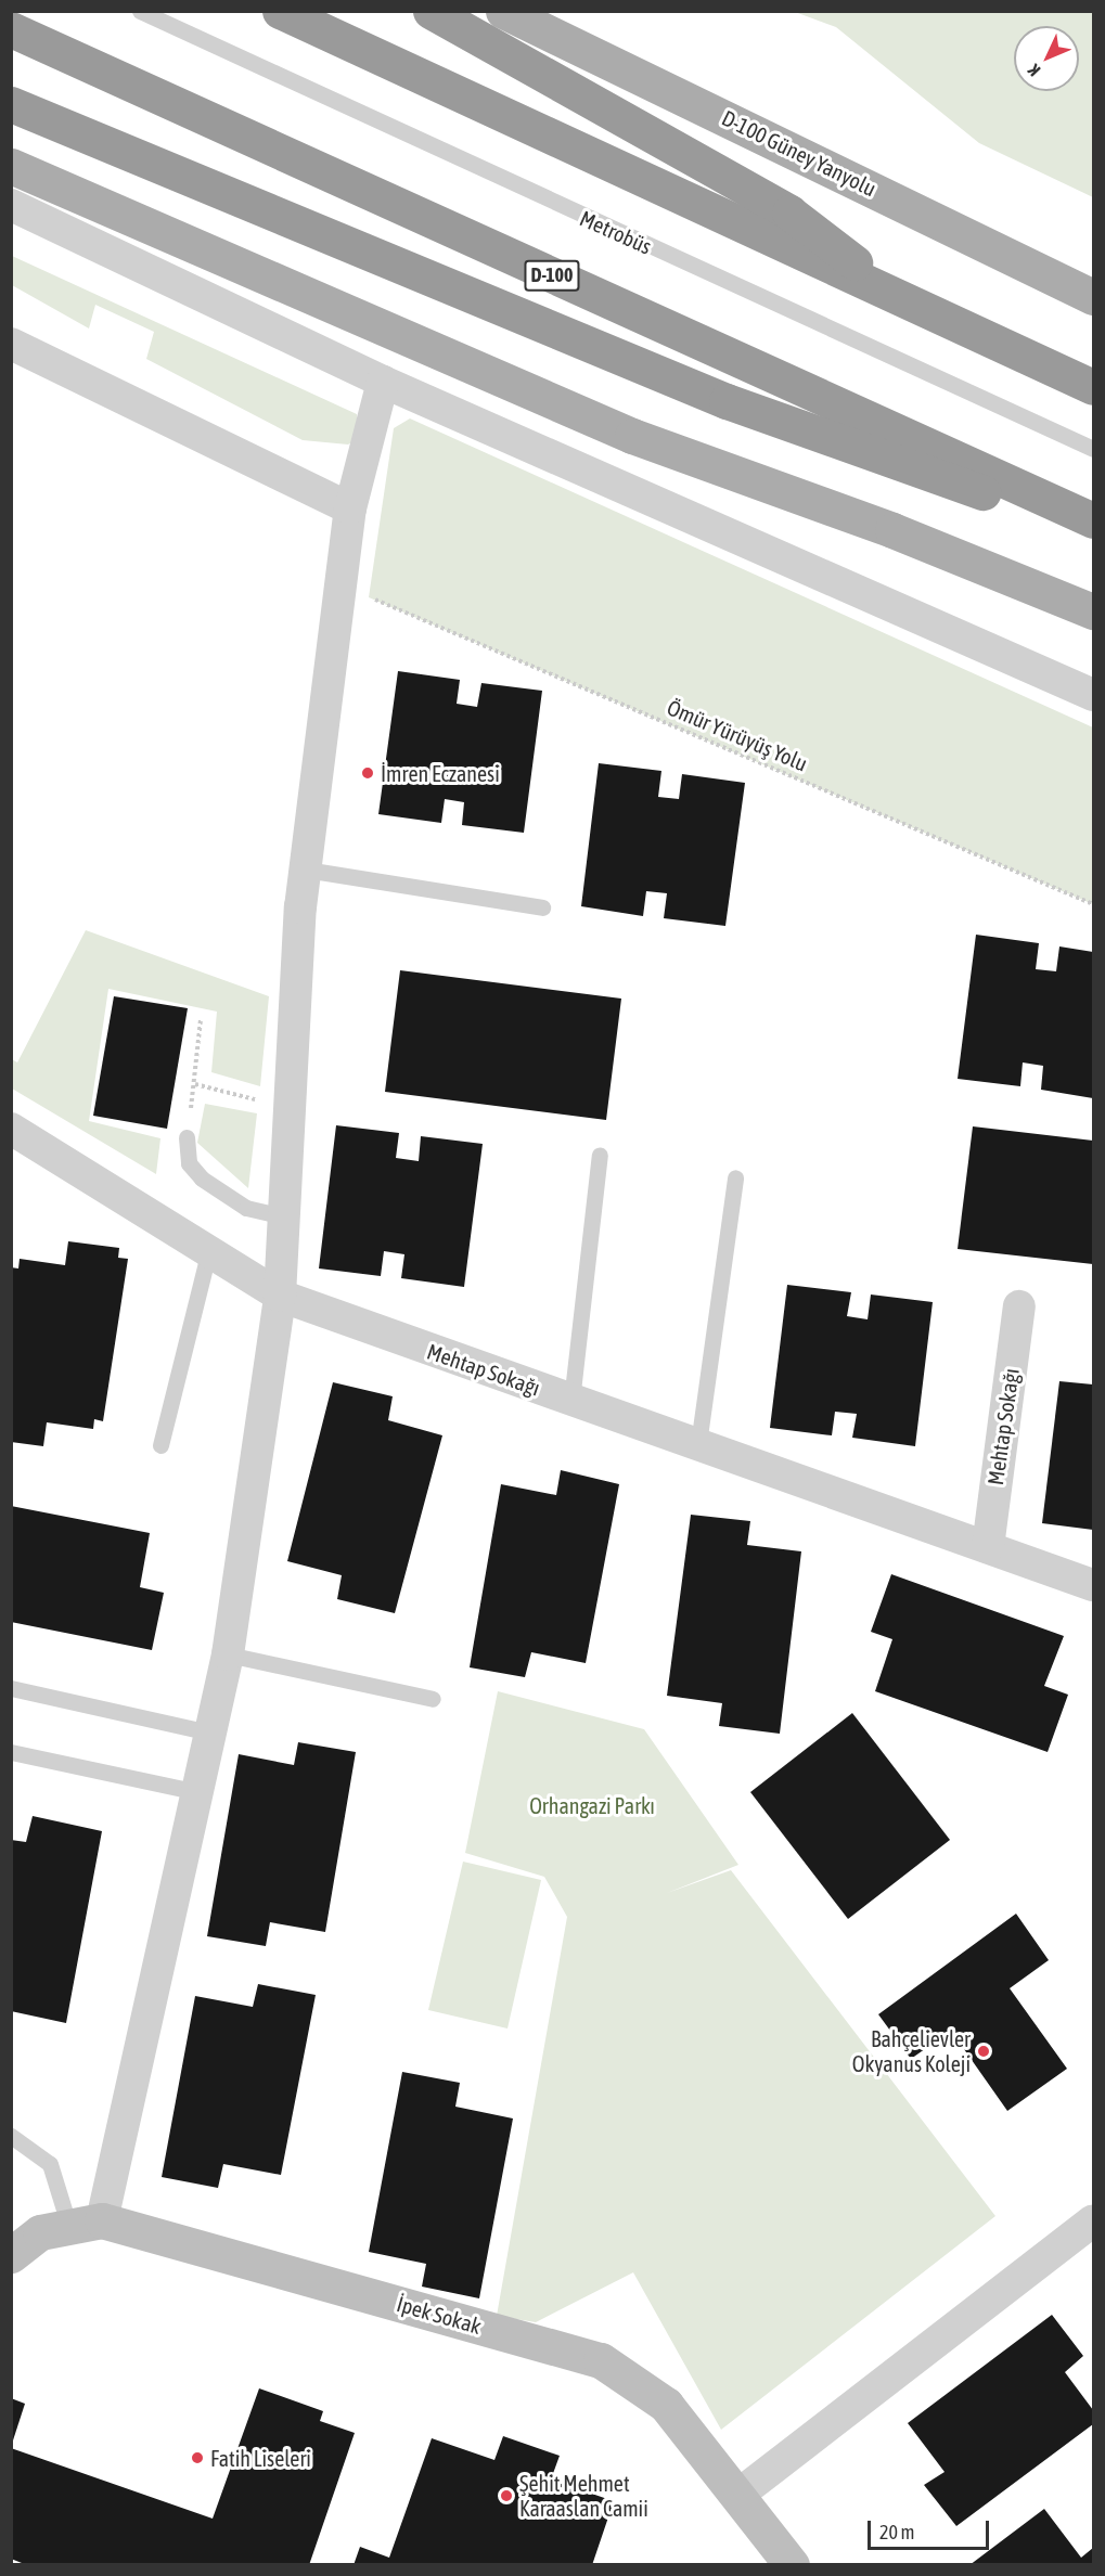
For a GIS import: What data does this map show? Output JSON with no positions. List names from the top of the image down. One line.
{"streets":{"highway":["D-100"],"main road":["D-100 Güney Yanyolu"],"street":["Mehtap Sokağı","İpek Sokak"],"lane":["Metrobüs"],"path":["Ömür Yürüyüş Yolu"]},"parks":["Orhangazi Parkı"],"places":["İmren Eczanesi","Bahçelievler Okyanus Koleji","Fatih Liseleri","Şehit Mehmet Karaaslan Camii"],"scale_bar":"20 m","north":"bottom left"}
